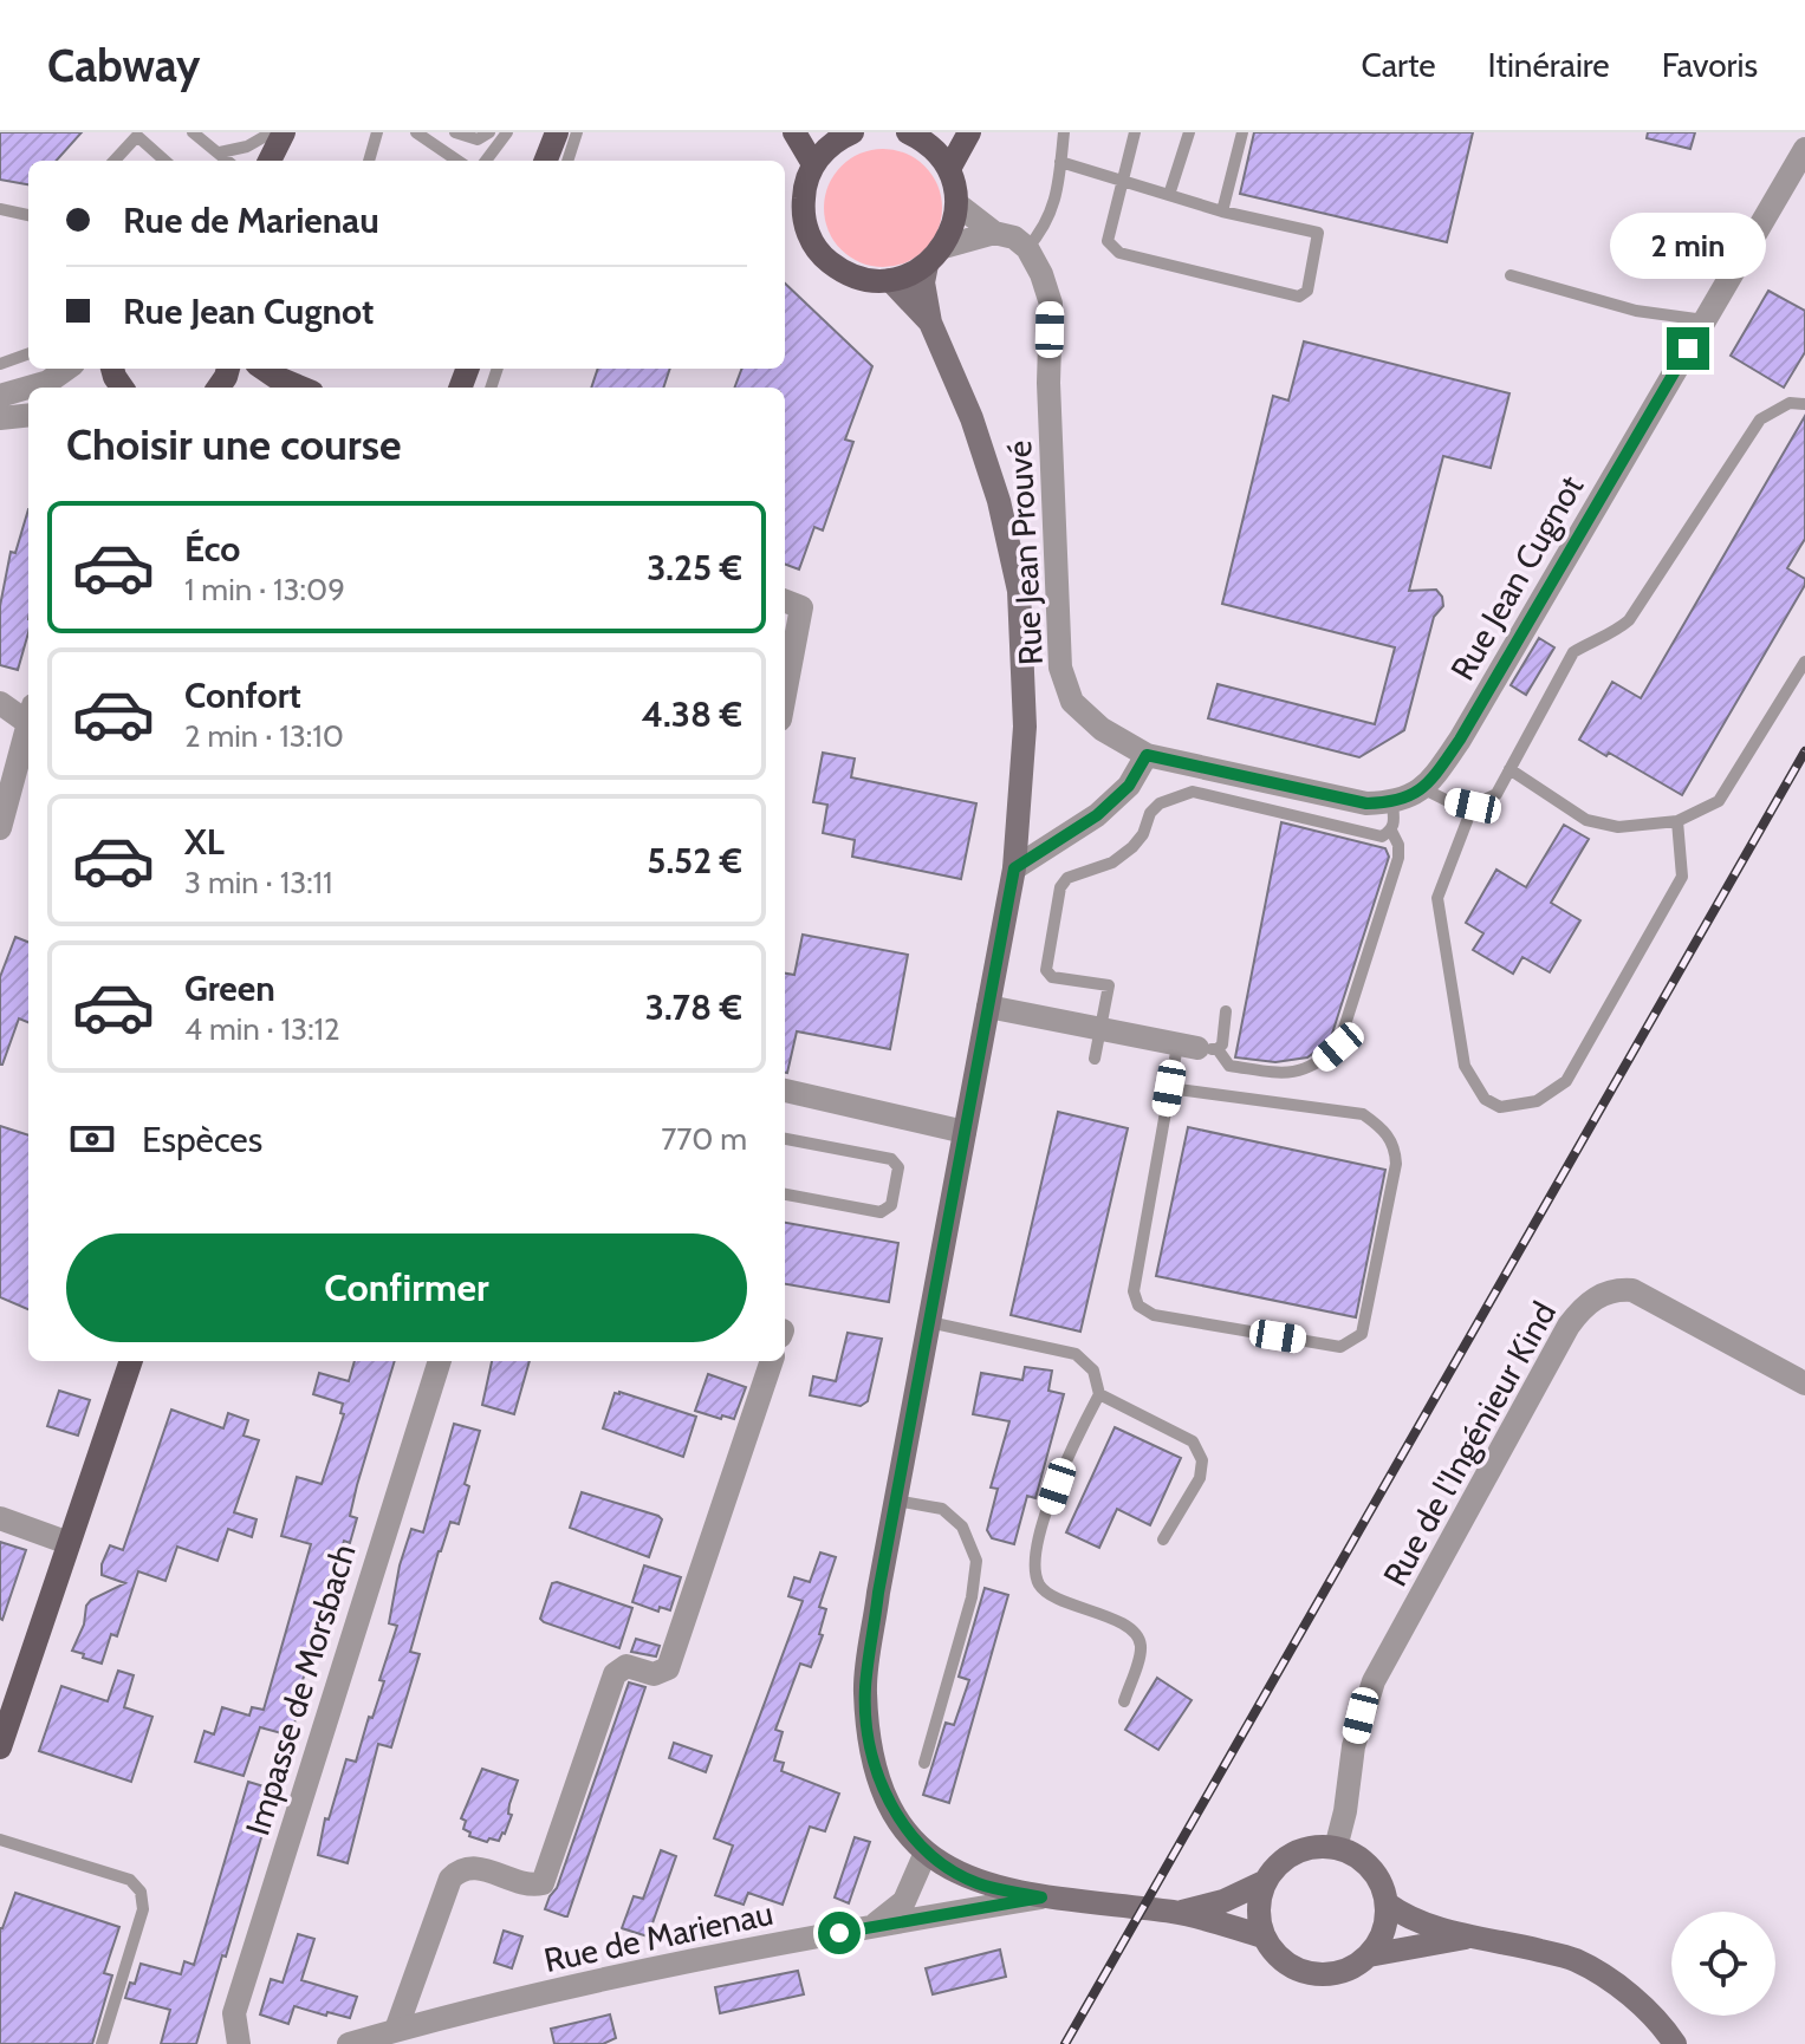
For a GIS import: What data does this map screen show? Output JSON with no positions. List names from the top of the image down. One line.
{"streets":{"street":["Rue Jean Prouvé","Rue Jean Cugnot","Rue de l'Ingénieur Kind","Impasse de Morsbach","Rue de Marienau"]},"page":{"header":"Cabway","nav":["Carte","Itinéraire","Favoris"],"banner":["Rue de Marienau","Rue Jean Cugnot"],"bubble":"2 min","heading":"Choisir une course","list":[{"name":"Éco","note":"1 min · 13:09","value":"3.25 €"},{"name":"Confort","note":"2 min · 13:10","value":"4.38 €"},{"name":"XL","note":"3 min · 13:11","value":"5.52 €"},{"name":"Green","note":"4 min · 13:12","value":"3.78 €"}],"pay":["Espèces","770 m"],"buttons":"Confirmer"}}
